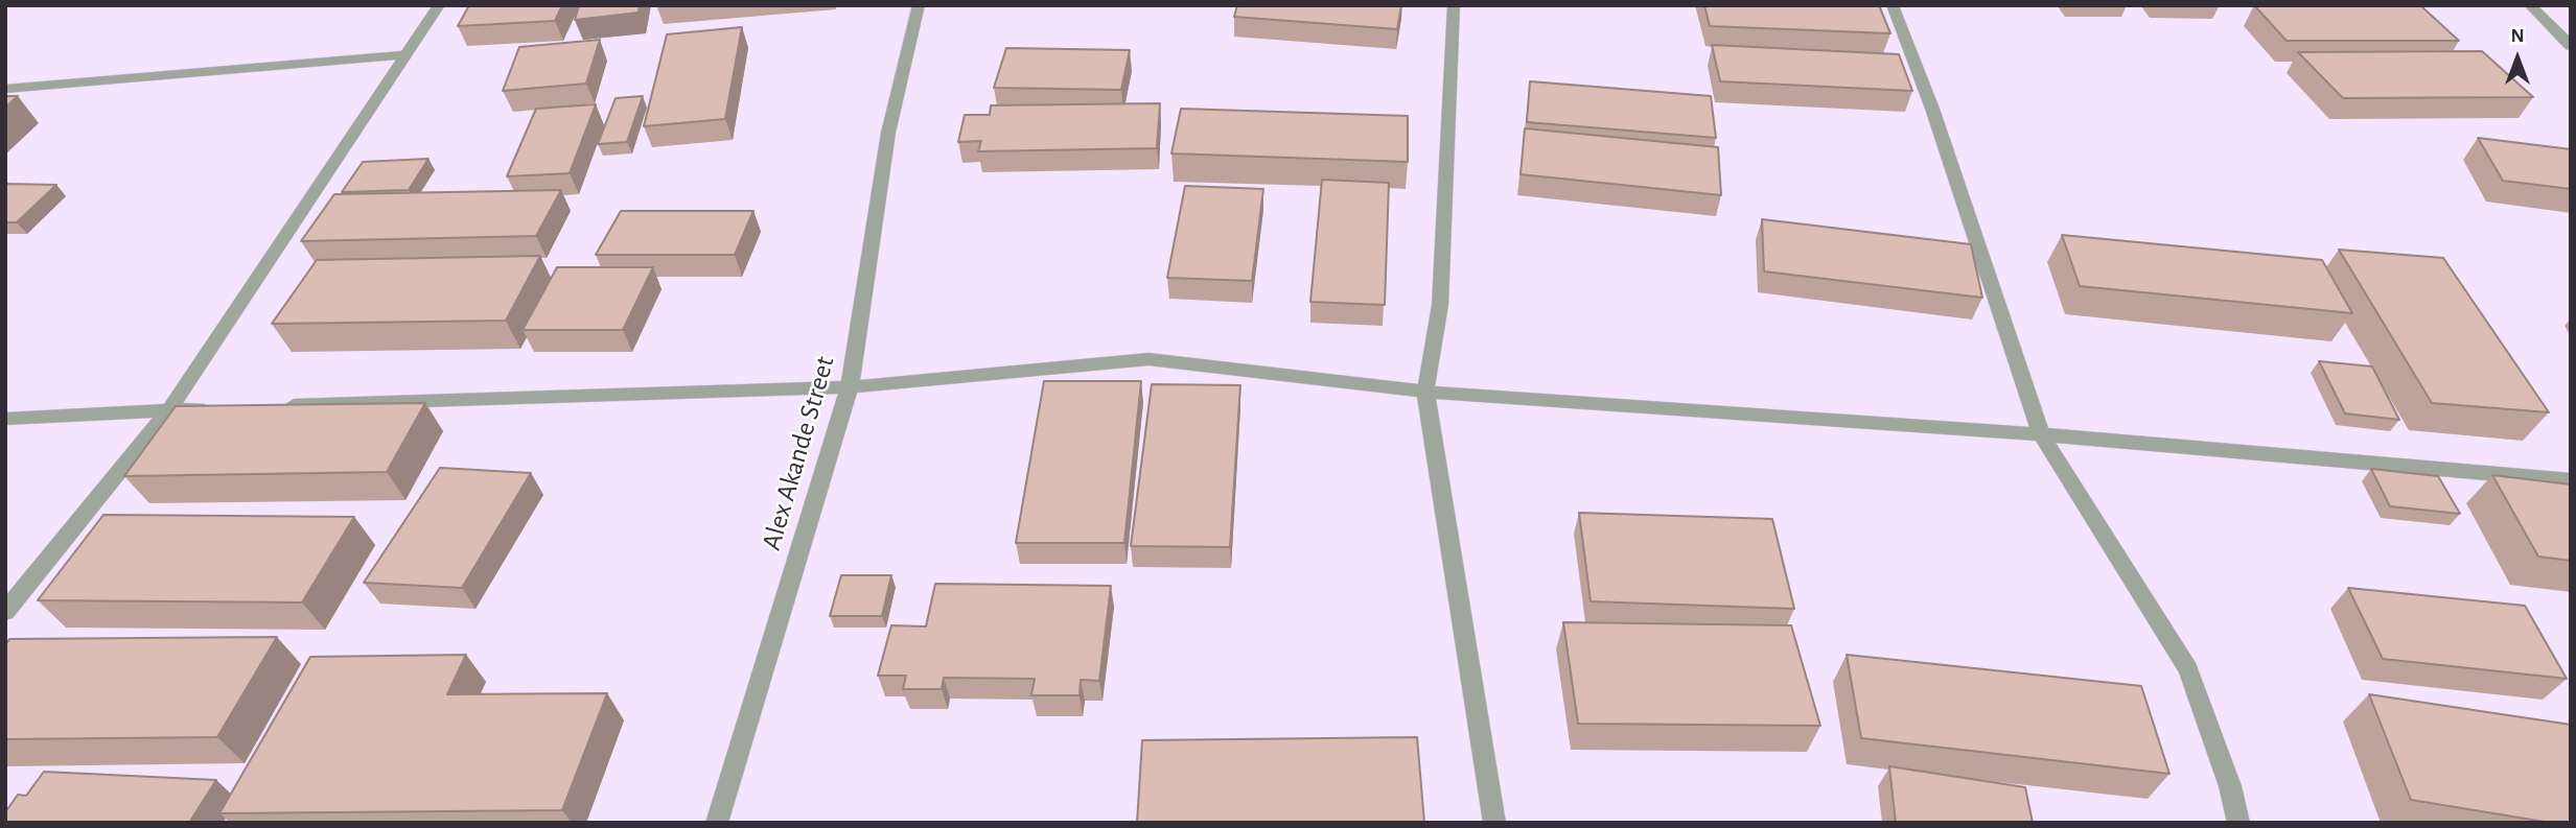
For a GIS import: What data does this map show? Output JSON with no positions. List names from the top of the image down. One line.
{"streets":{"street":["Alex Akande Street"]},"north":"top"}
